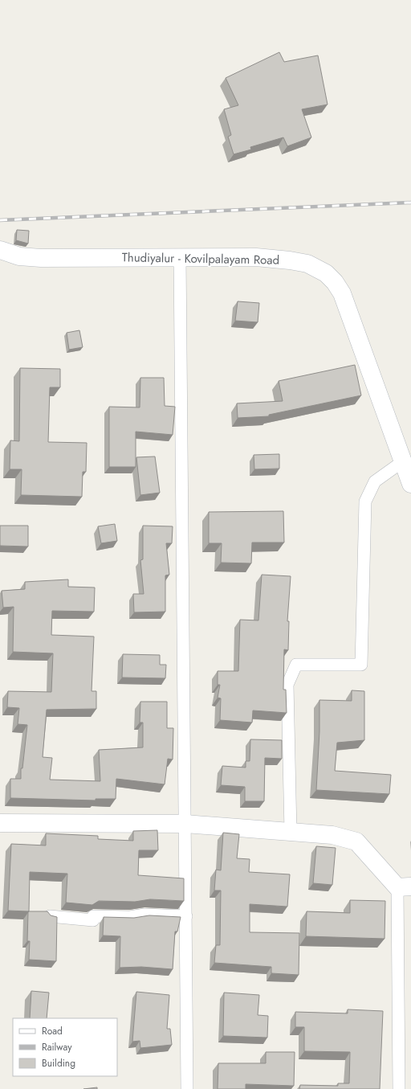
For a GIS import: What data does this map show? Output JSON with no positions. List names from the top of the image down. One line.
{"streets":{"main road":["Thudiyalur - Kovilpalayam Road"]},"legend":["Road","Railway","Building"]}
